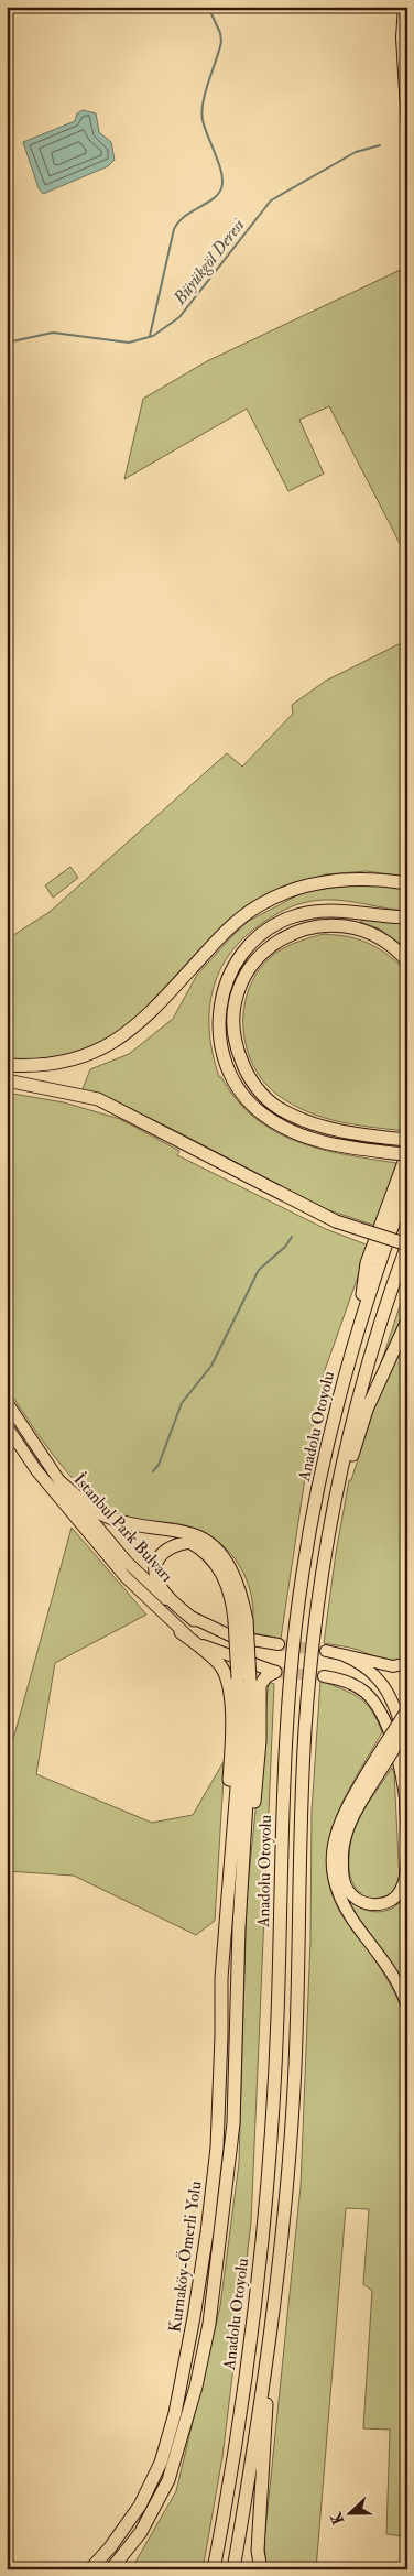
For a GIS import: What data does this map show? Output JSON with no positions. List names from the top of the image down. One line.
{"streets":{"highway":["Anadolu Otoyolu","Kurnaköy-Ömerli Yolu"],"main road":["İstanbul Park Bulvarı"]},"water":["Büyükgöl Deresi"],"north":"left"}
